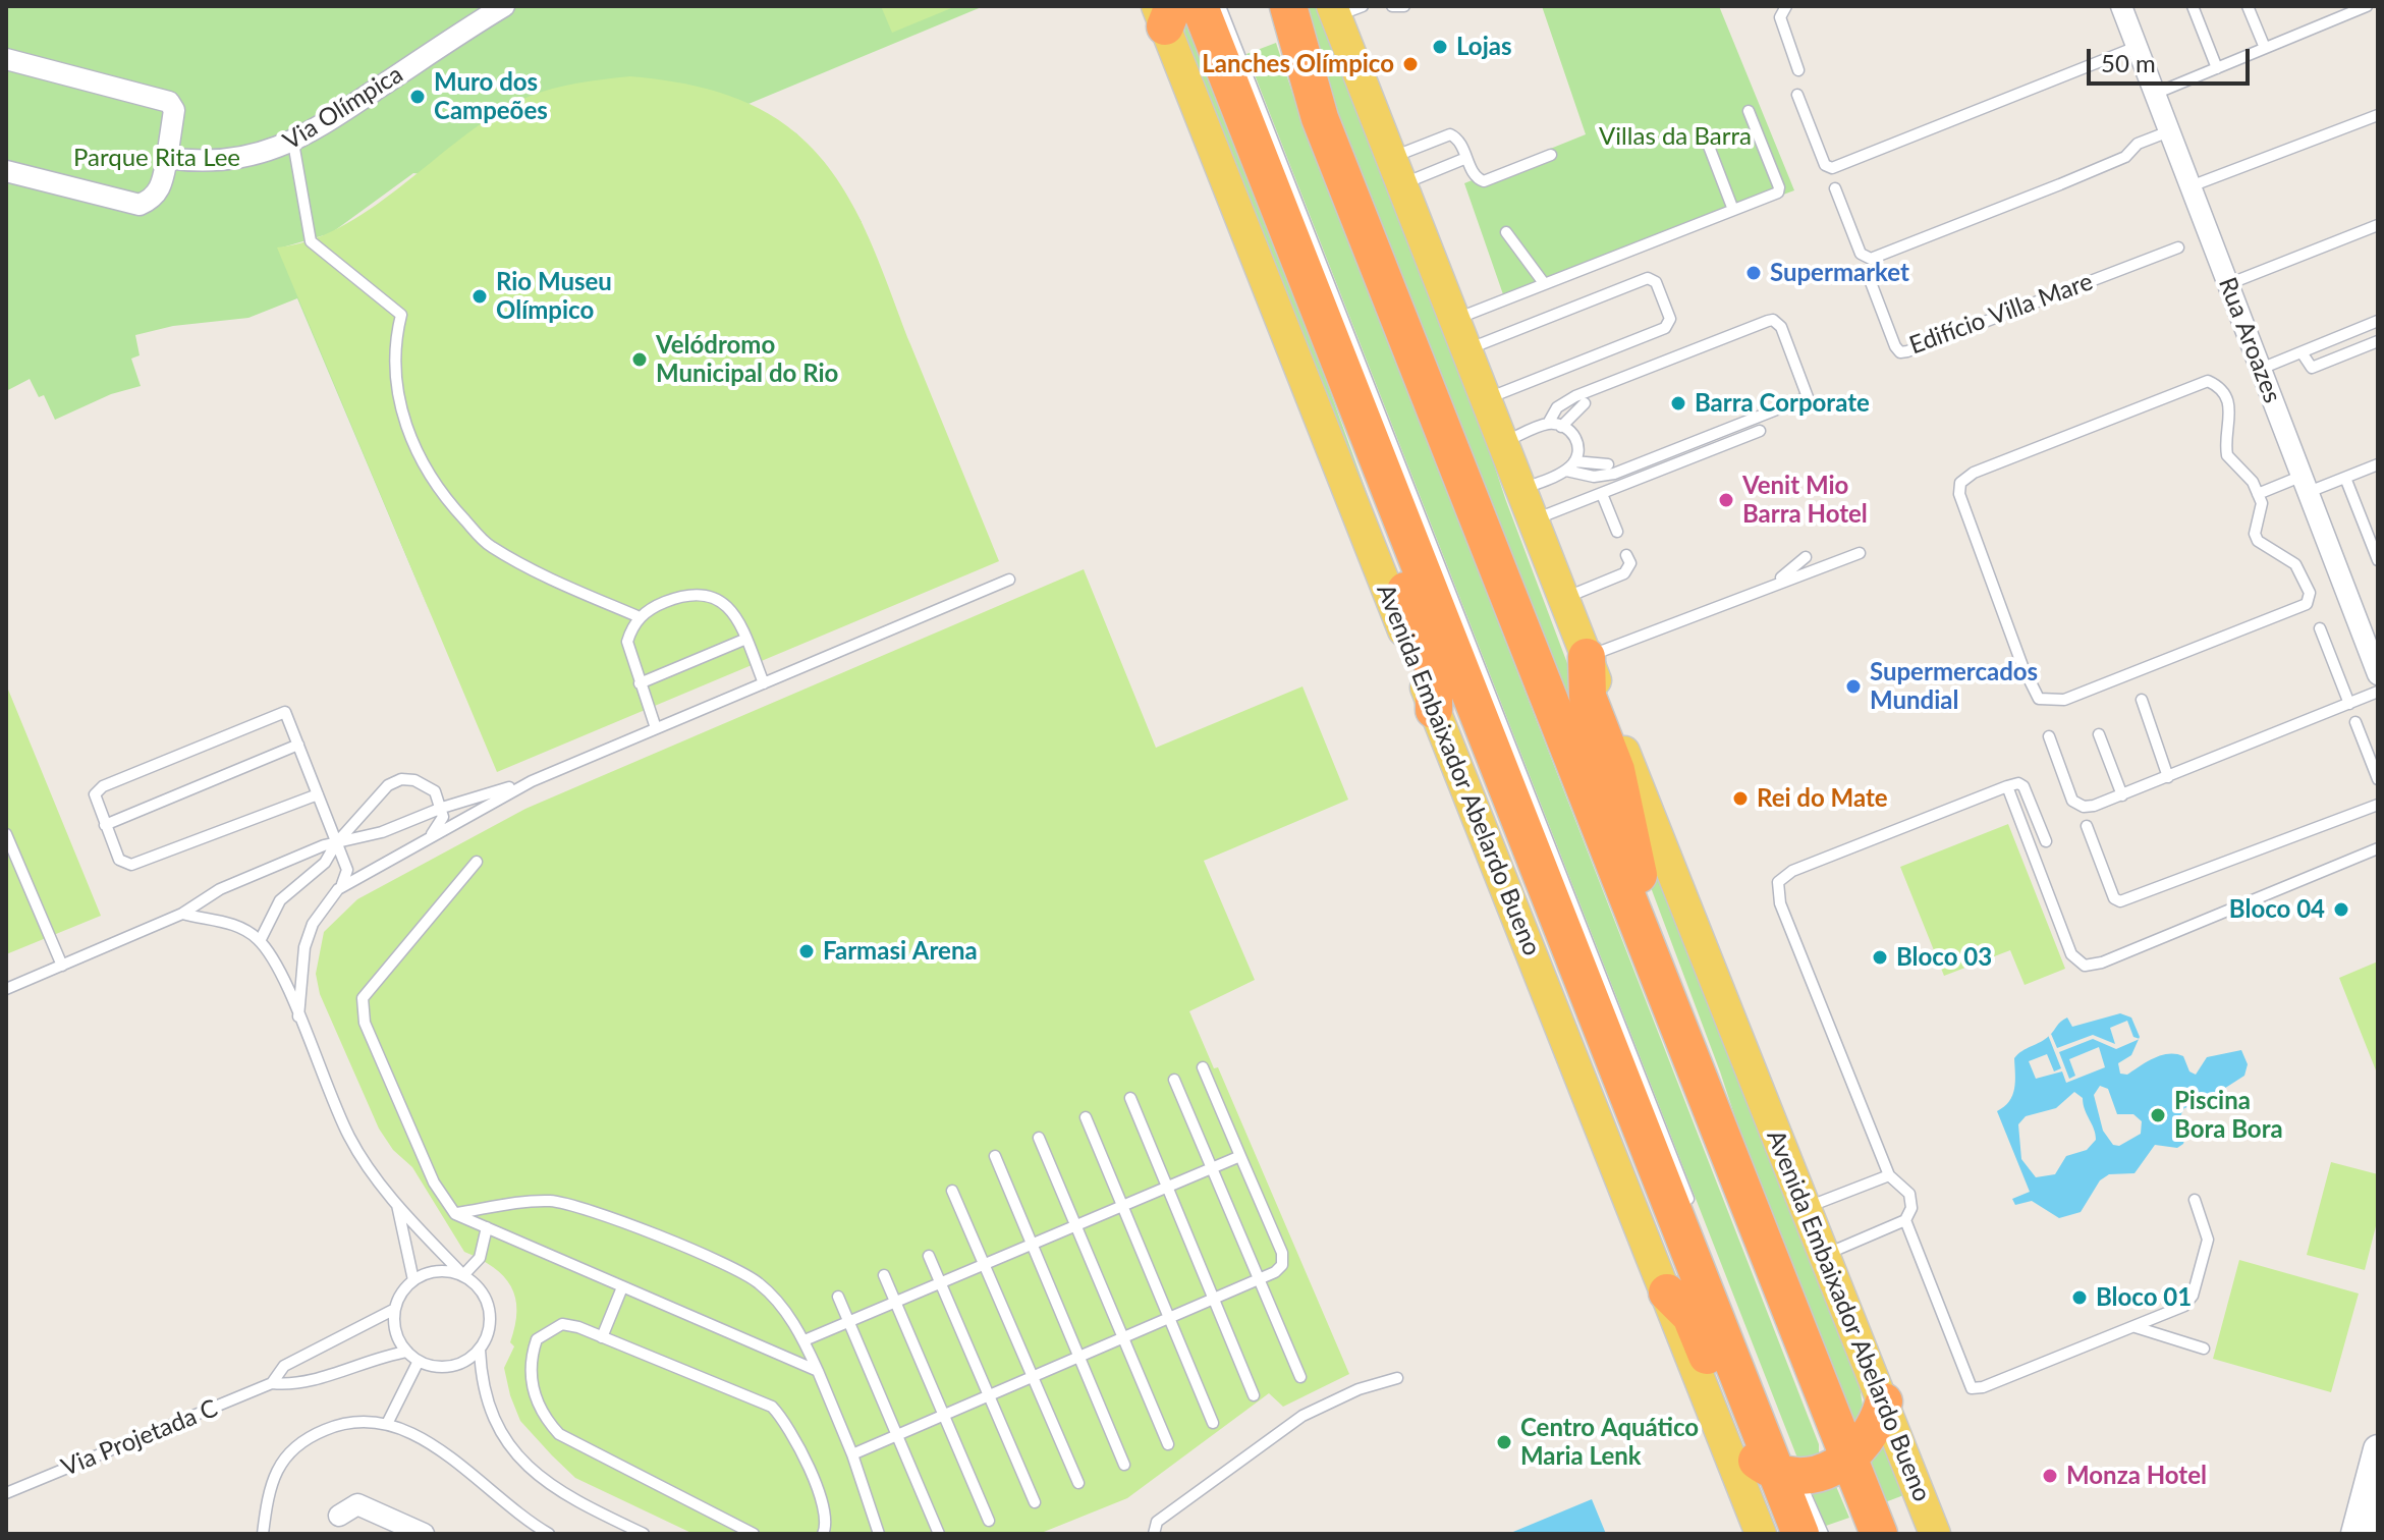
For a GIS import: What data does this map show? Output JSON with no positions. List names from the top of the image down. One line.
{"streets":{"highway":["Avenida Embaixador Abelardo Bueno"],"street":["Via Olímpica","Rua Aroazes"],"lane":["Edifício Villa Mare","Via Projetada C"]},"parks":["Villas da Barra","Parque Rita Lee"],"places":["Lojas","Lanches Olímpico","Muro dos Campeões","Supermarket","Rio Museu Olímpico","Velódromo Municipal do Rio","Barra Corporate","Venit Mio Barra Hotel","Supermercados Mundial","Rei do Mate","Bloco 04","Farmasi Arena","Bloco 03","Piscina Bora Bora","Bloco 01","Centro Aquático Maria Lenk","Monza Hotel"],"scale_bar":"50 m"}
